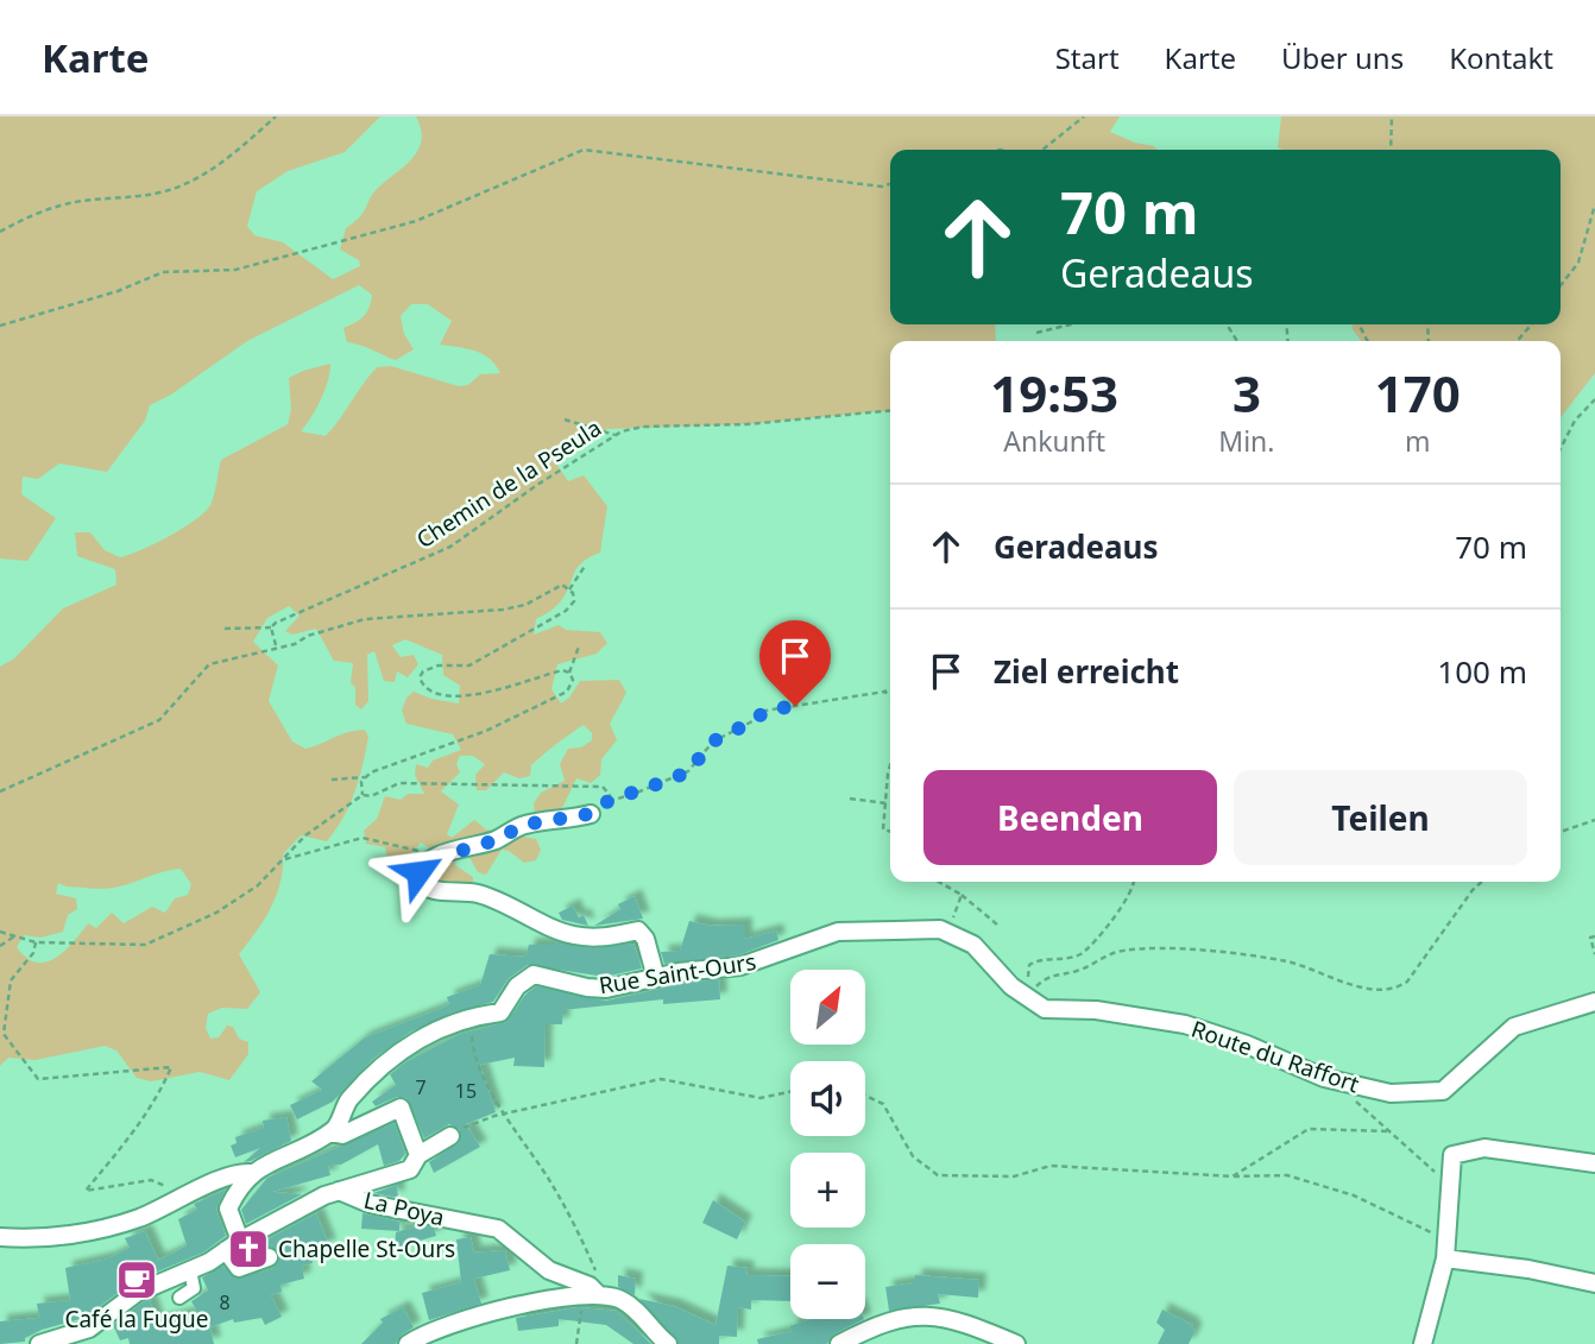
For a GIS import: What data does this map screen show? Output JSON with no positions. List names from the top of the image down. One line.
{"streets":{"street":["Rue Saint-Ours","Route du Raffort","La Poya"],"path":["Chemin de la Pseula"]},"places":{"church":["Chapelle St-Ours"],"cafe":["Café la Fugue"]},"house_numbers":["7","15","8"],"north":"top right","page":{"header":"Karte","nav":["Start","Karte","Über uns","Kontakt"],"turn":["70 m","Geradeaus"],"eta":["19:53","Ankunft","3","Min.","170","m"],"list":[{"name":"Geradeaus","value":"70 m"},{"name":"Ziel erreicht","value":"100 m"}],"buttons":["Beenden","Teilen"],"map_buttons":["+","−"]}}
